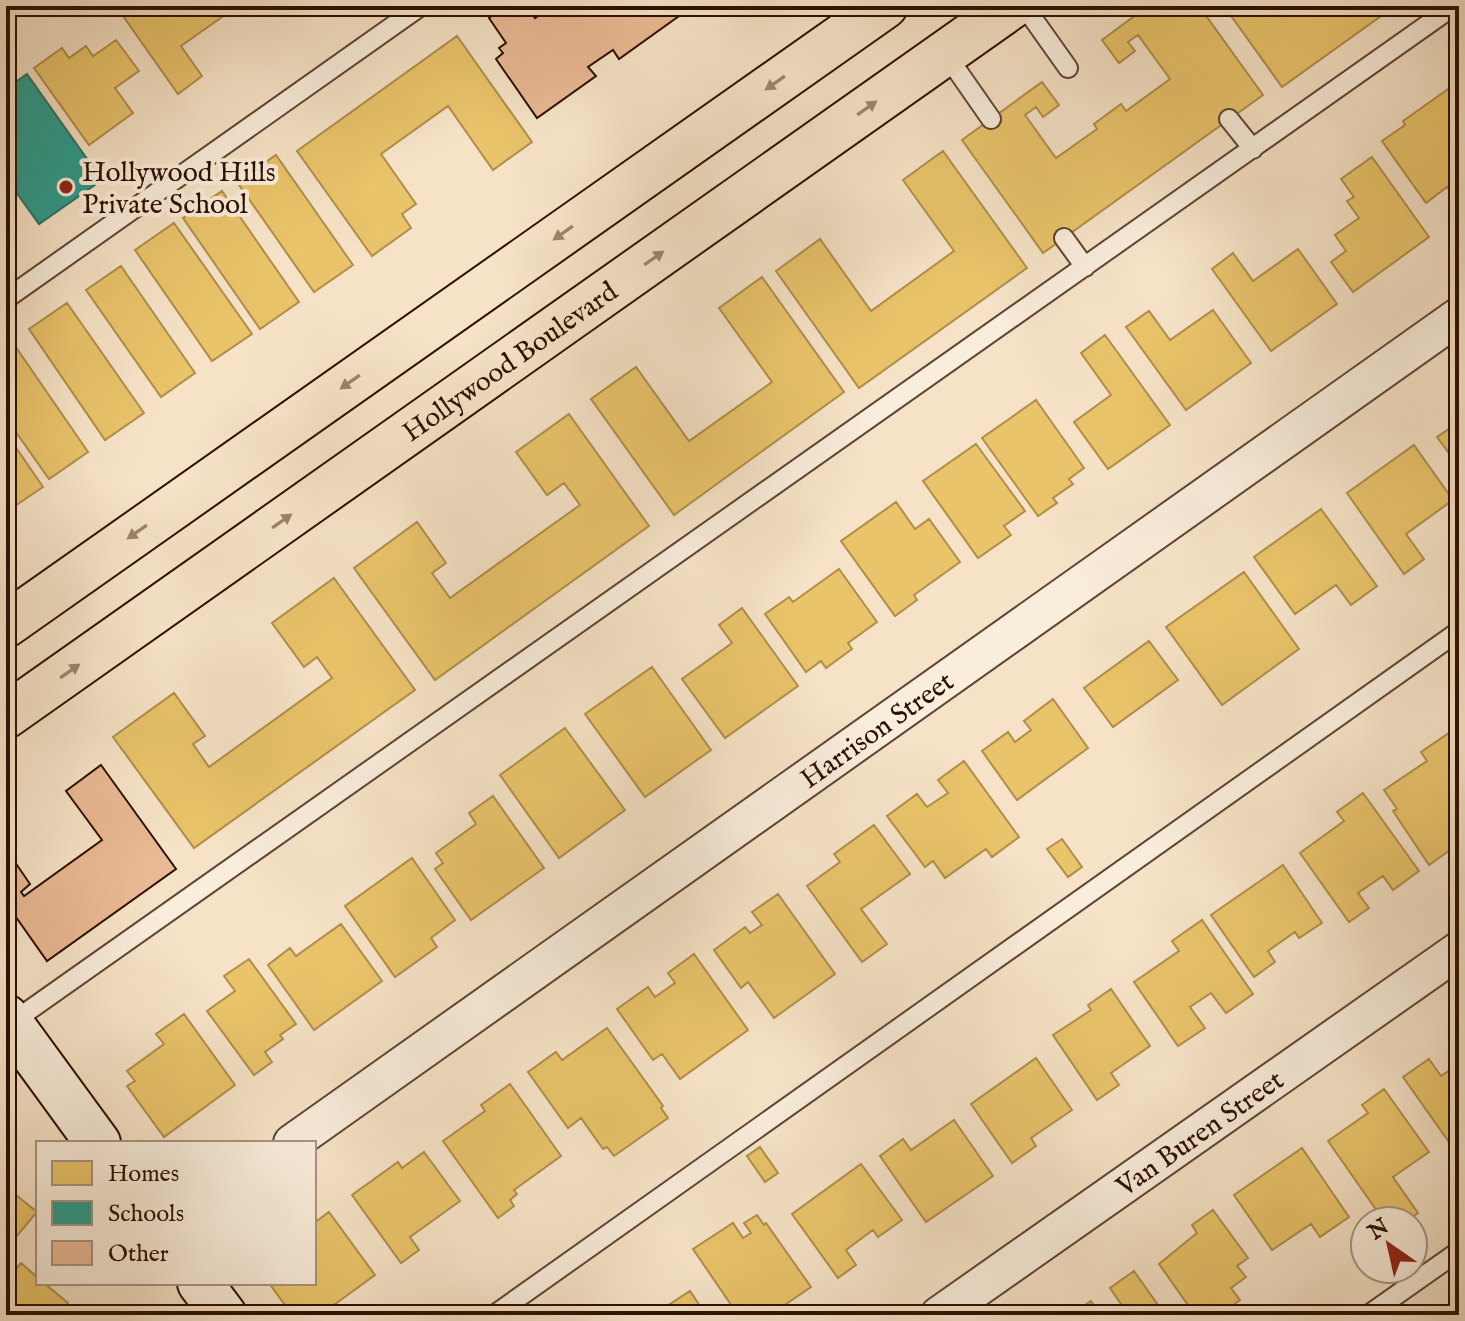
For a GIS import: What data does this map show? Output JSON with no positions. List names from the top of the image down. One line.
{"streets":{"highway":["Hollywood Boulevard"],"street":["Harrison Street","Van Buren Street"]},"places":["Hollywood Hills Private School"],"legend":["Homes","Schools","Other"],"north":"top left"}
